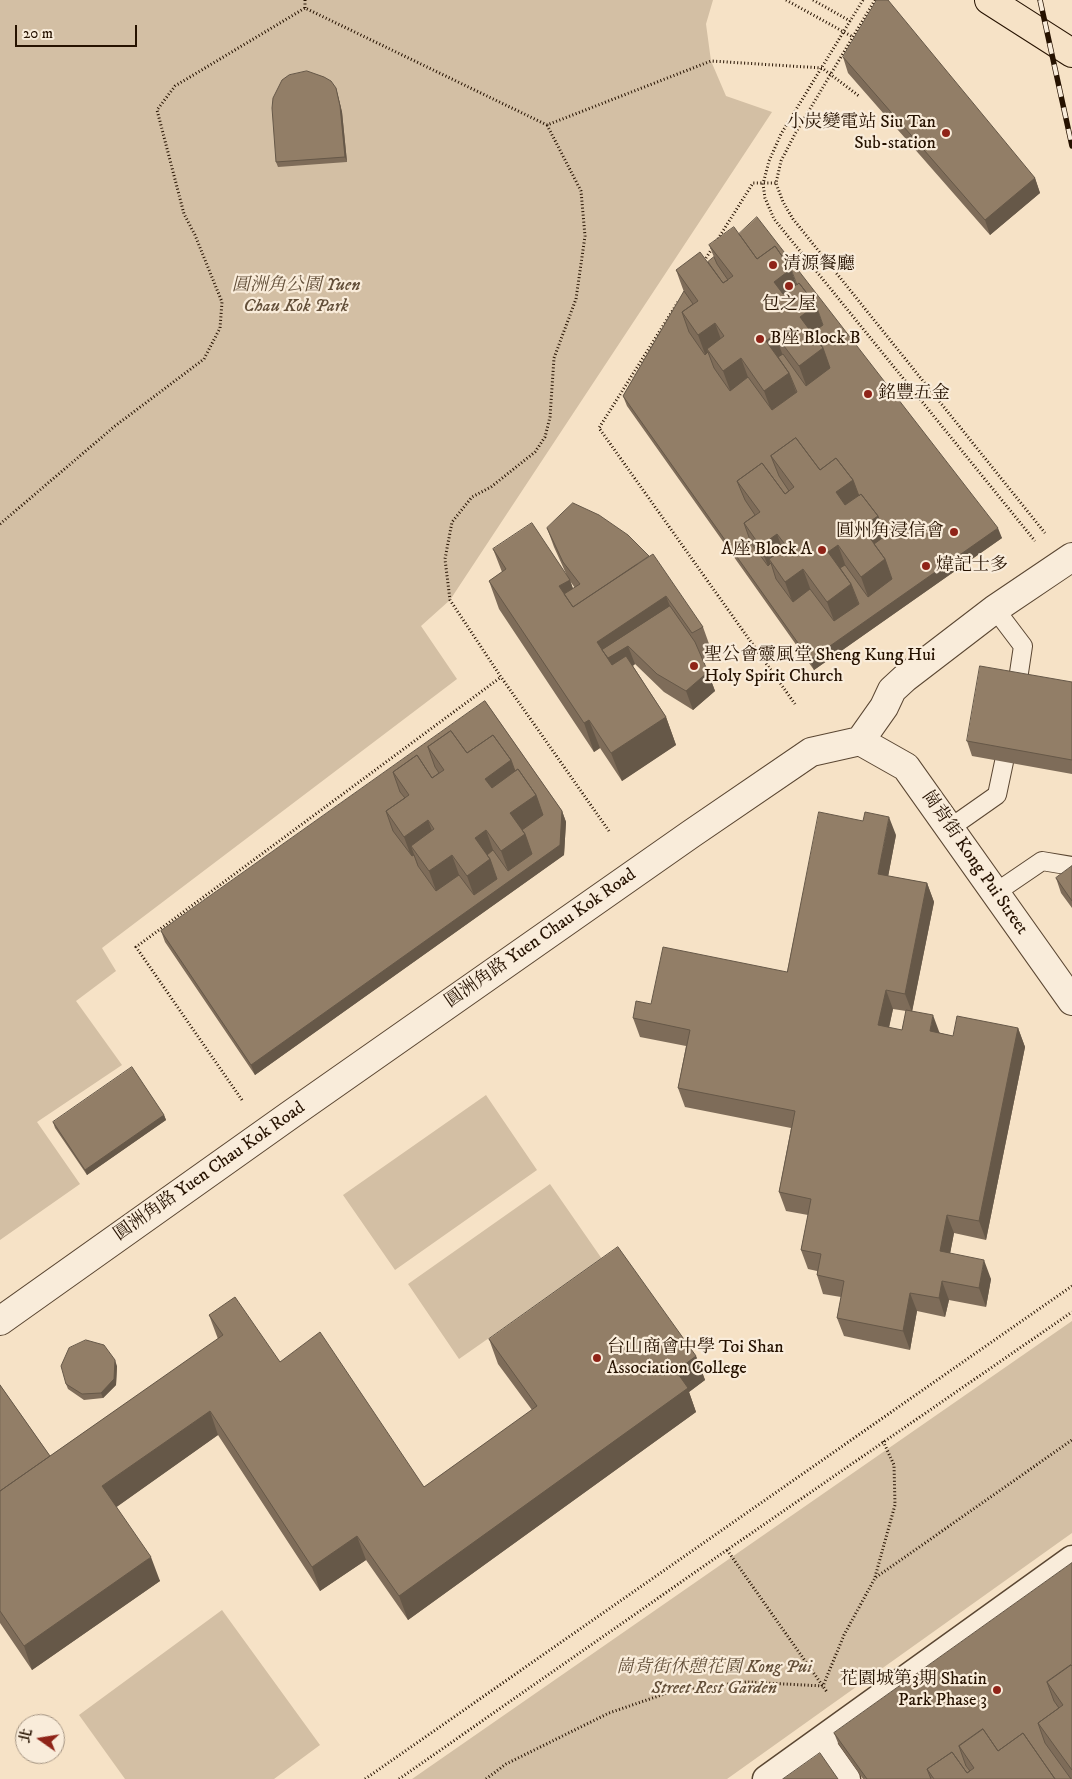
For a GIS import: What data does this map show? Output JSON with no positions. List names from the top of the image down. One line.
{"streets":{"street":["崗背街 Kong Pui Street","圓洲角路 Yuen Chau Kok Road"]},"crossings":[["崗背街 Kong Pui Street","圓洲角路 Yuen Chau Kok Road"]],"parks":["圓洲角公園 Yuen Chau Kok Park","崗背街休憩花園 Kong Pui Street Rest Garden"],"places":["小炭變電站 Siu Tan Sub-station","清源餐廳","包之屋","B座 Block B","銘豐五金","圓州角浸信會","A座 Block A","煒記士多","聖公會靈風堂 Sheng Kung Hui Holy Spirit Church","台山商會中學 Toi Shan Association College","花園城第3期 Shatin Park Phase 3"],"scale_bar":"20 m","north":"left"}
